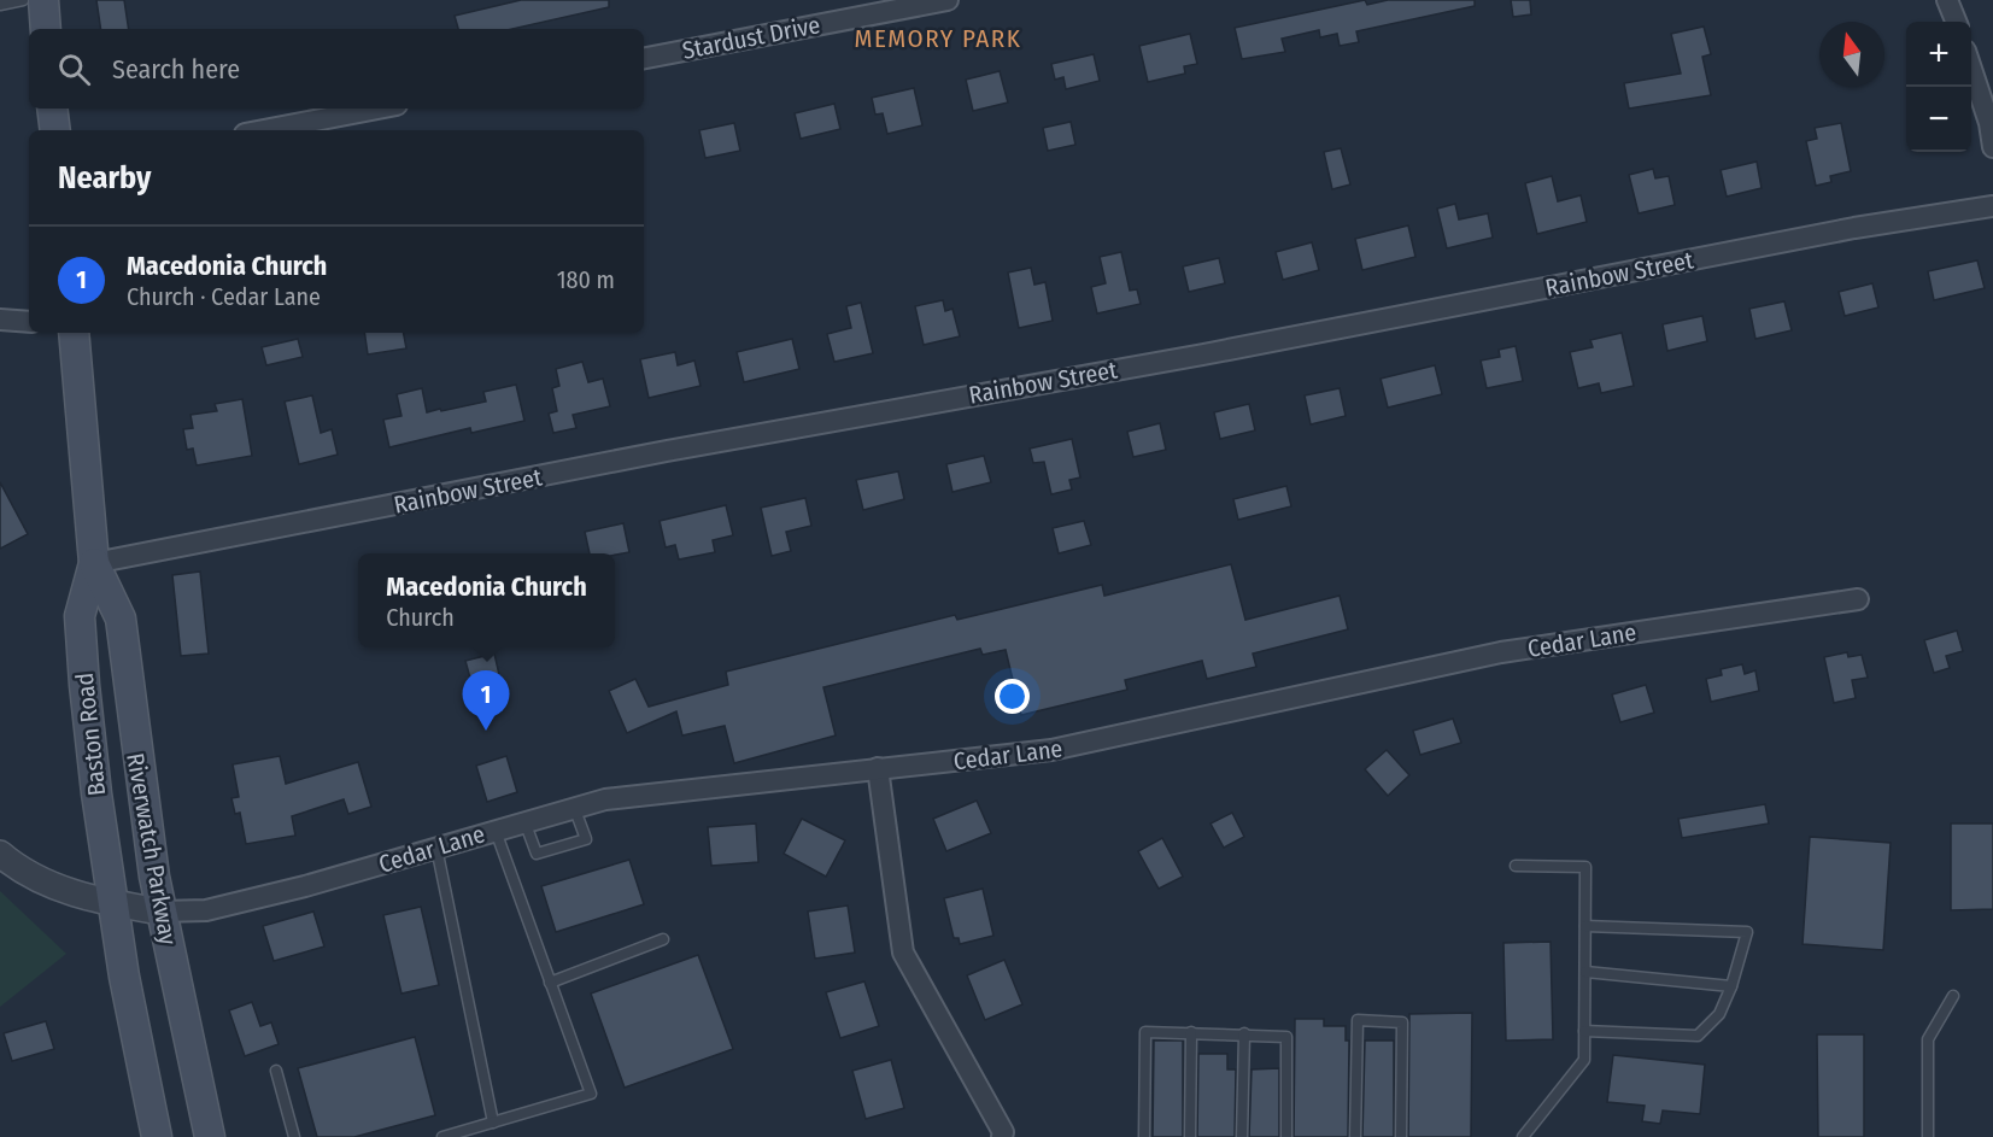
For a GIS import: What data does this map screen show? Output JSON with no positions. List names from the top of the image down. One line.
{"streets":{"main road":["Baston Road","Riverwatch Parkway"],"street":["Stardust Drive","Rainbow Street","Cedar Lane"]},"crossings":[["Rainbow Street","Baston Road"],["Rainbow Street","Riverwatch Parkway"],["Cedar Lane","Riverwatch Parkway"],["Baston Road","Riverwatch Parkway"]],"districts":["MEMORY PARK"],"north":"top","page":{"map_buttons":["+","−"],"search":"Search here","heading":"Nearby","list":[{"mark":"1","name":"Macedonia Church","note":"Church · Cedar Lane","value":"180 m"}],"popup":["Macedonia Church","Church"],"pins":"1"}}
